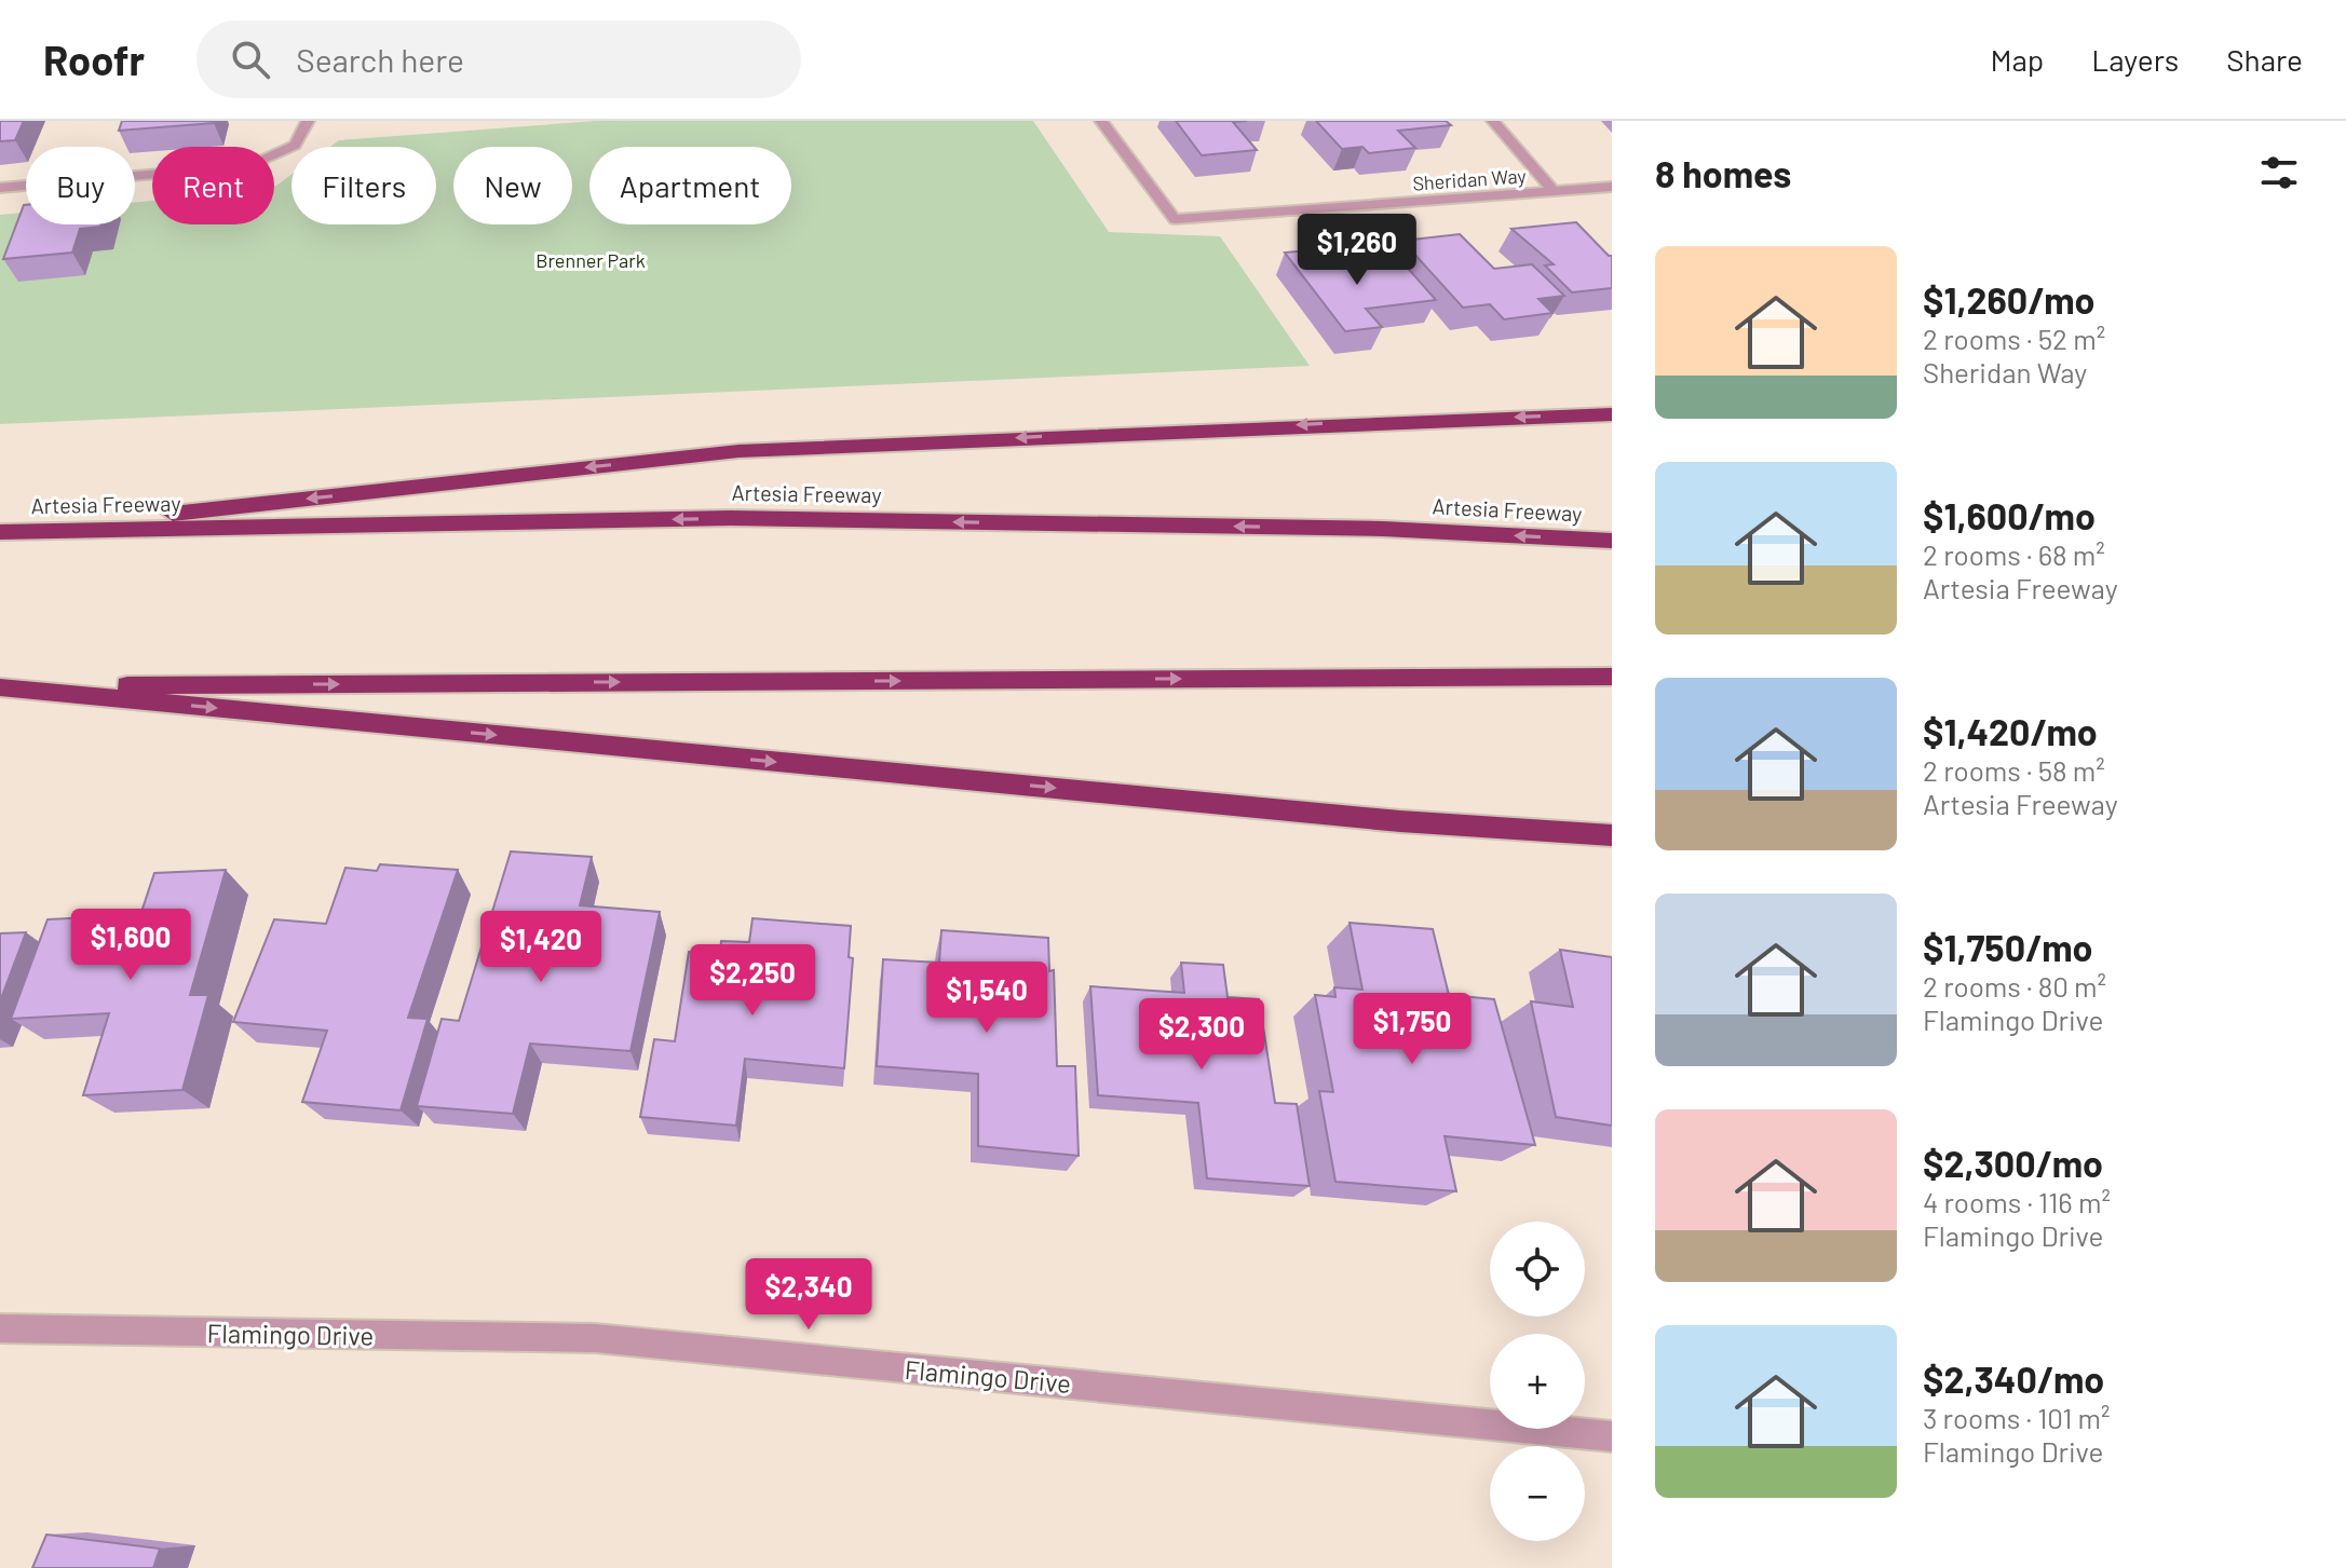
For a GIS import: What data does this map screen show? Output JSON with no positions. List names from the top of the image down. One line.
{"streets":{"highway":["Artesia Freeway"],"street":["Sheridan Way","Flamingo Drive"]},"parks":["Brenner Park"],"page":{"header":"Roofr","search":"Search here","nav":["Map","Layers","Share"],"heading":"8 homes","chip":["Buy","Rent","Filters","New","Apartment"],"price":["$1,260","$1,600","$1,420","$2,250","$1,540","$1,750","$2,300","$2,340"],"list":[{"name":"$1,260/mo","note":"2 rooms · 52 m² · Sheridan Way"},{"name":"$1,600/mo","note":"2 rooms · 68 m² · Artesia Freeway"},{"name":"$1,420/mo","note":"2 rooms · 58 m² · Artesia Freeway"},{"name":"$1,750/mo","note":"2 rooms · 80 m² · Flamingo Drive"},{"name":"$2,300/mo","note":"4 rooms · 116 m² · Flamingo Drive"},{"name":"$2,340/mo","note":"3 rooms · 101 m² · Flamingo Drive"}],"map_buttons":["+","−"]}}
